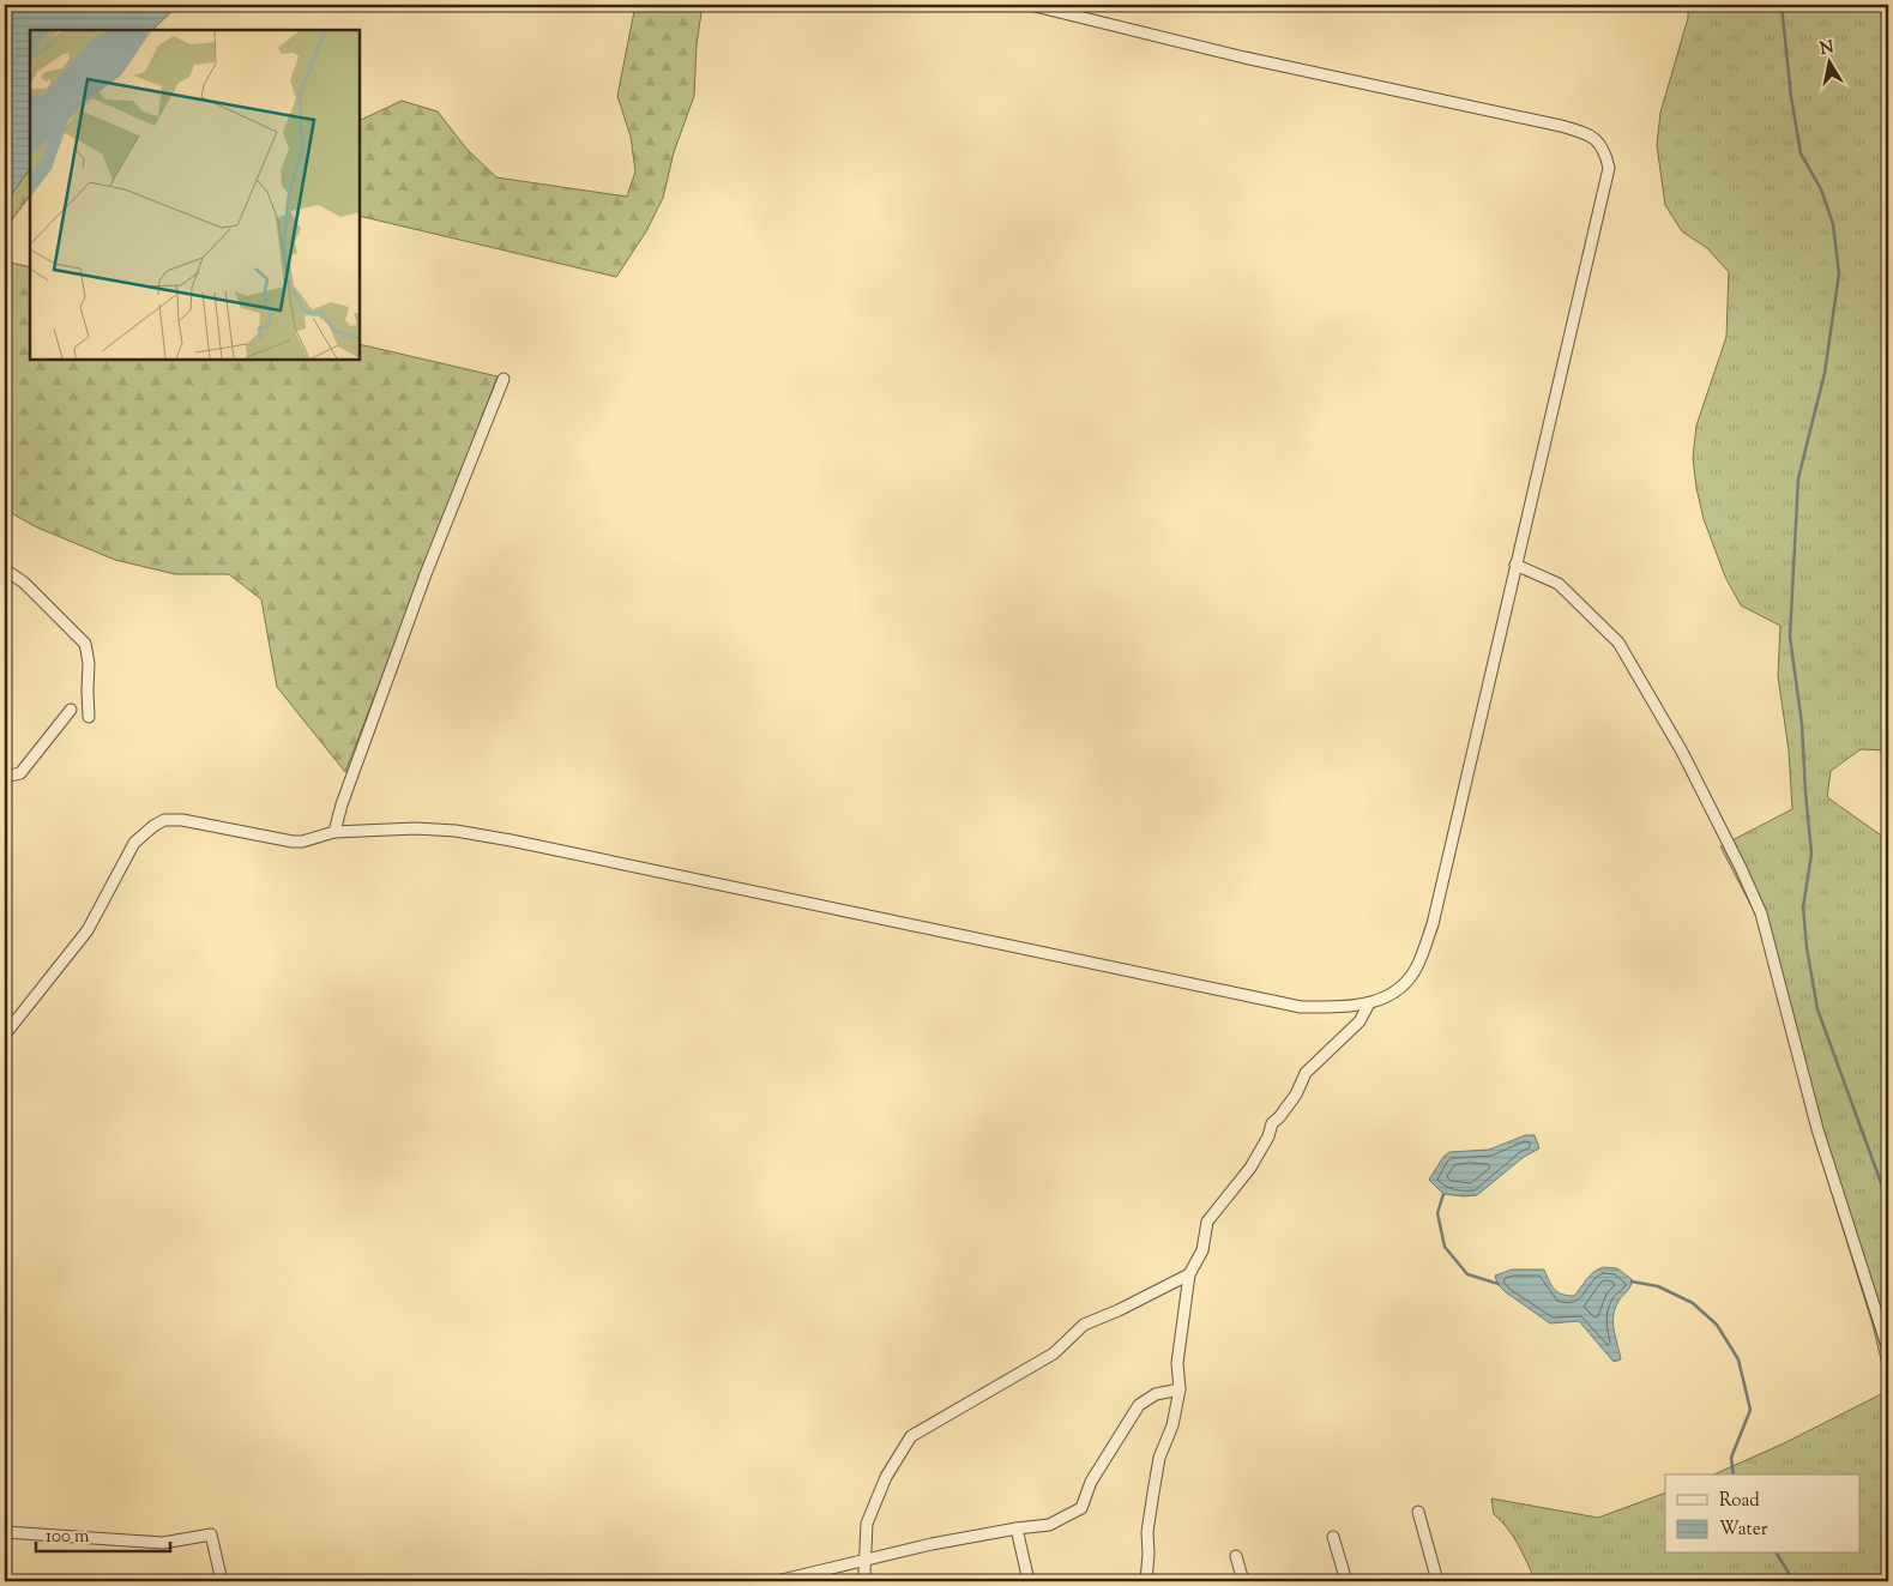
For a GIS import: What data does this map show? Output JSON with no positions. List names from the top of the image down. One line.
{"legend":["Road","Water"],"scale_bar":"100 m","north":"top"}
